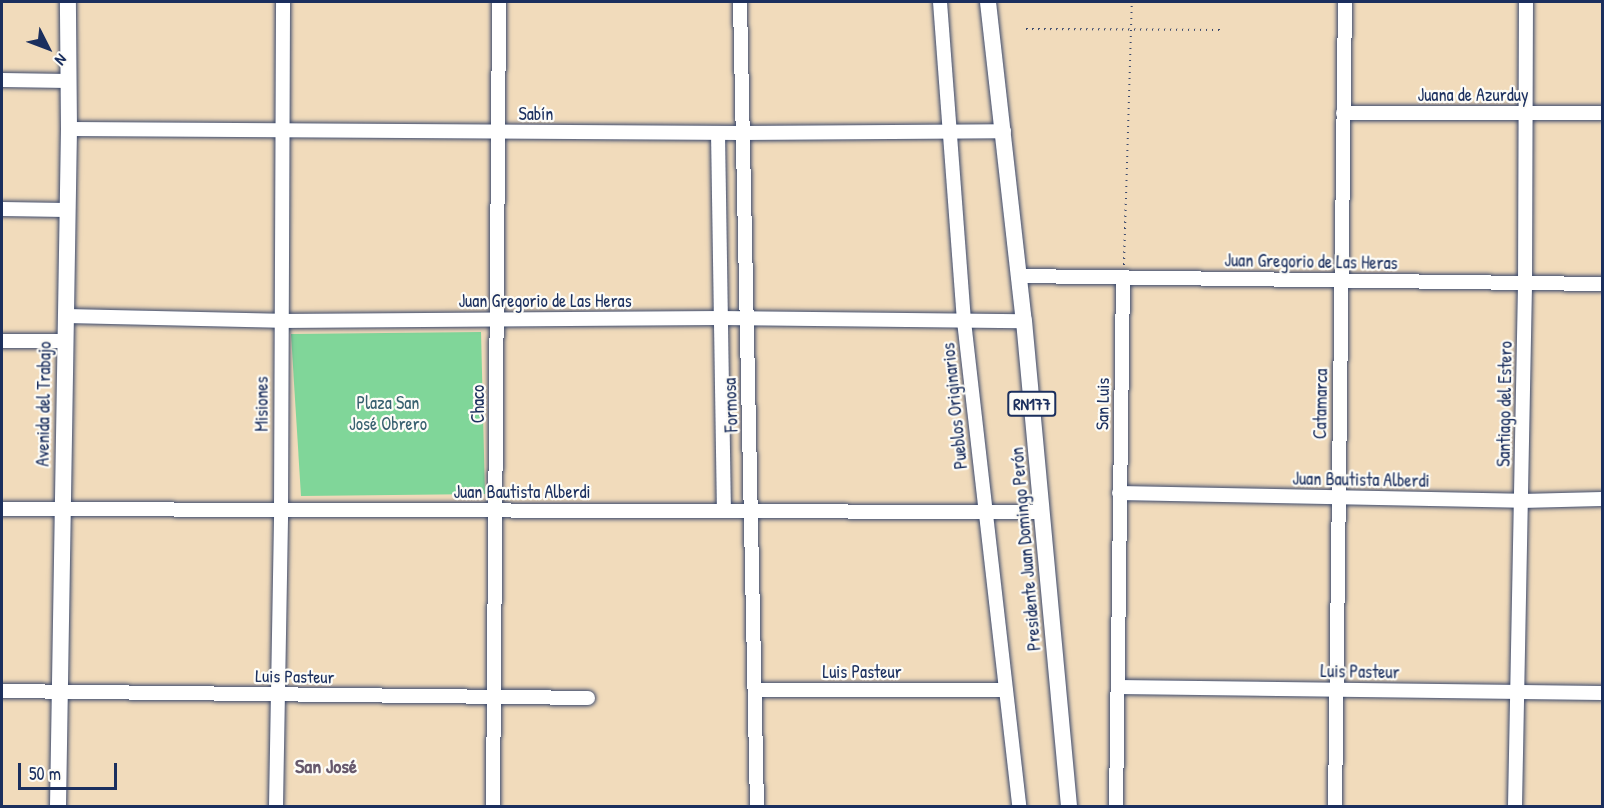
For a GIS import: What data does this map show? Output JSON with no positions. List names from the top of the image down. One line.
{"streets":{"main road":["Avenida del Trabajo","RN177","Presidente Juan Domingo Perón"],"street":["Juana de Azurduy","Sabín","Juan Gregorio de Las Heras","Misiones","Chaco","San Luis","Catamarca","Santiago del Estero","Formosa","Pueblos Originarios","Juan Bautista Alberdi","Luis Pasteur"]},"crossings":[["Juana de Azurduy","Catamarca"],["Juana de Azurduy","Santiago del Estero"],["Sabín","Avenida del Trabajo"],["Sabín","Misiones"],["Sabín","Chaco"],["Sabín","Formosa"],["Sabín","Pueblos Originarios"],["Sabín","Presidente Juan Domingo Perón"],["Juan Gregorio de Las Heras","Avenida del Trabajo"],["Juan Gregorio de Las Heras","Misiones"],["Juan Gregorio de Las Heras","Chaco"],["Juan Gregorio de Las Heras","San Luis"],["Juan Gregorio de Las Heras","Catamarca"],["Juan Gregorio de Las Heras","Santiago del Estero"],["Juan Gregorio de Las Heras","Formosa"],["Juan Gregorio de Las Heras","Pueblos Originarios"],["Juan Gregorio de Las Heras","Presidente Juan Domingo Perón"],["Avenida del Trabajo","Juan Bautista Alberdi"],["Avenida del Trabajo","Luis Pasteur"],["Misiones","Juan Bautista Alberdi"],["Misiones","Luis Pasteur"],["Chaco","Juan Bautista Alberdi"],["Chaco","Luis Pasteur"],["San Luis","Juan Bautista Alberdi"],["San Luis","Luis Pasteur"],["Catamarca","Juan Bautista Alberdi"],["Catamarca","Luis Pasteur"],["Santiago del Estero","Juan Bautista Alberdi"],["Santiago del Estero","Luis Pasteur"],["Formosa","Juan Bautista Alberdi"],["Formosa","Luis Pasteur"],["Pueblos Originarios","Juan Bautista Alberdi"],["Pueblos Originarios","Luis Pasteur"],["Juan Bautista Alberdi","Presidente Juan Domingo Perón"]],"districts":["San José"],"parks":["Plaza San José Obrero"],"scale_bar":"50 m","north":"bottom right"}
